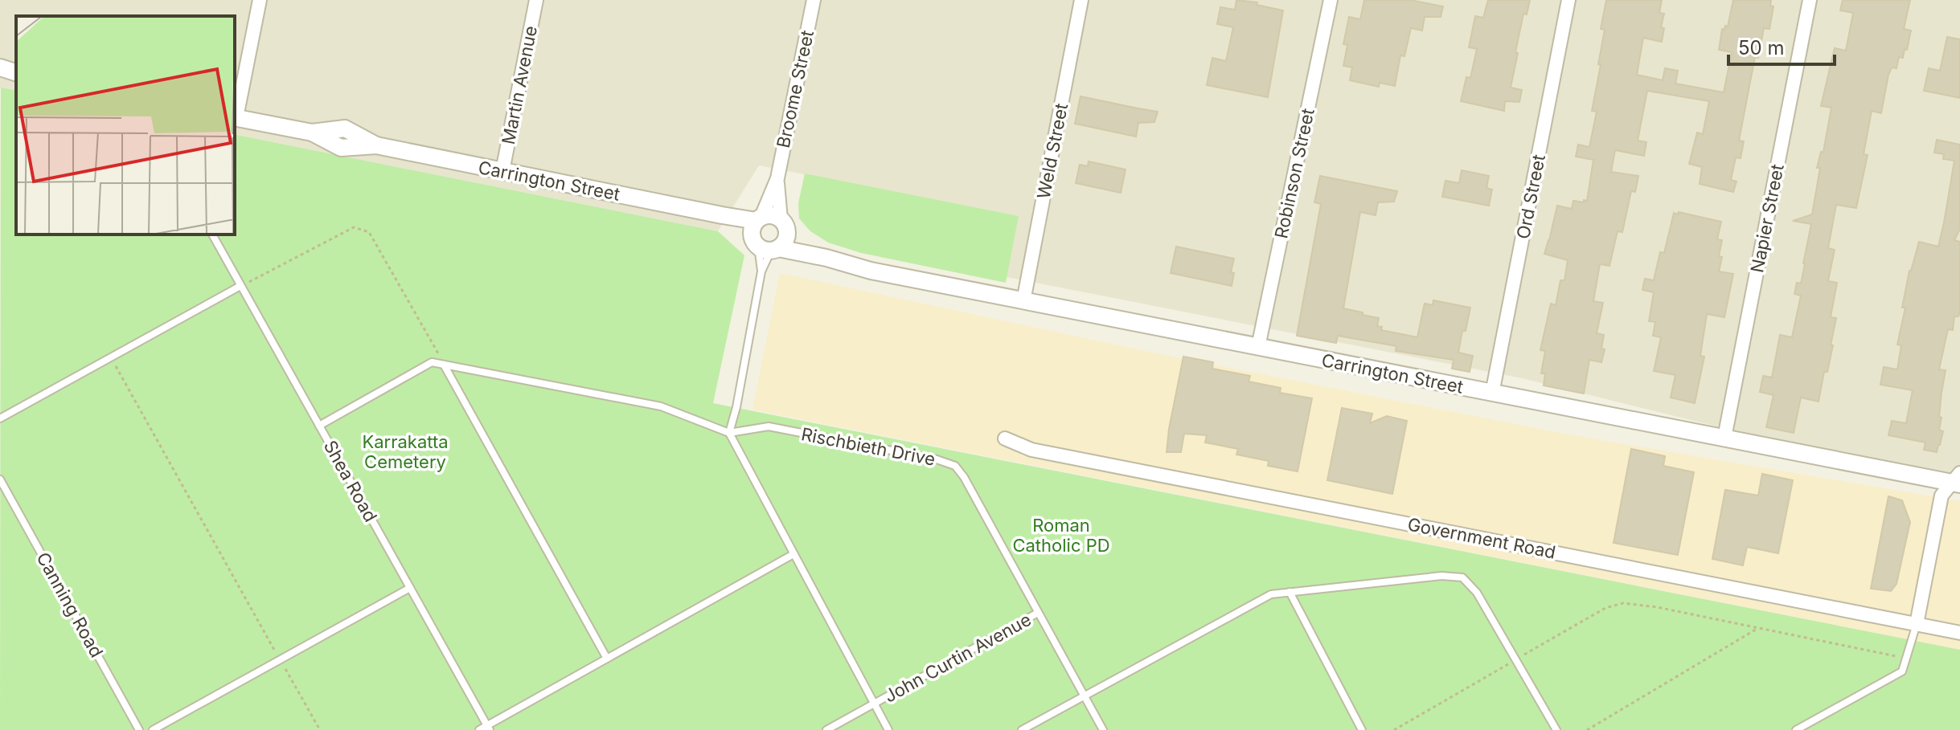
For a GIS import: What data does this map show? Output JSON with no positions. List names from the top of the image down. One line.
{"streets":{"street":["Martin Avenue","Broome Street","Weld Street","Robinson Street","Carrington Street","Ord Street","Napier Street","Government Road"],"lane":["Rischbieth Drive","Shea Road","Canning Road","John Curtin Avenue"]},"crossings":[["Martin Avenue","Carrington Street"],["Broome Street","Carrington Street"],["Broome Street","Rischbieth Drive"],["Weld Street","Carrington Street"],["Robinson Street","Carrington Street"],["Carrington Street","Ord Street"],["Carrington Street","Napier Street"],["Rischbieth Drive","John Curtin Avenue"]],"parks":["Karrakatta Cemetery","Roman Catholic PD"],"scale_bar":"50 m"}
